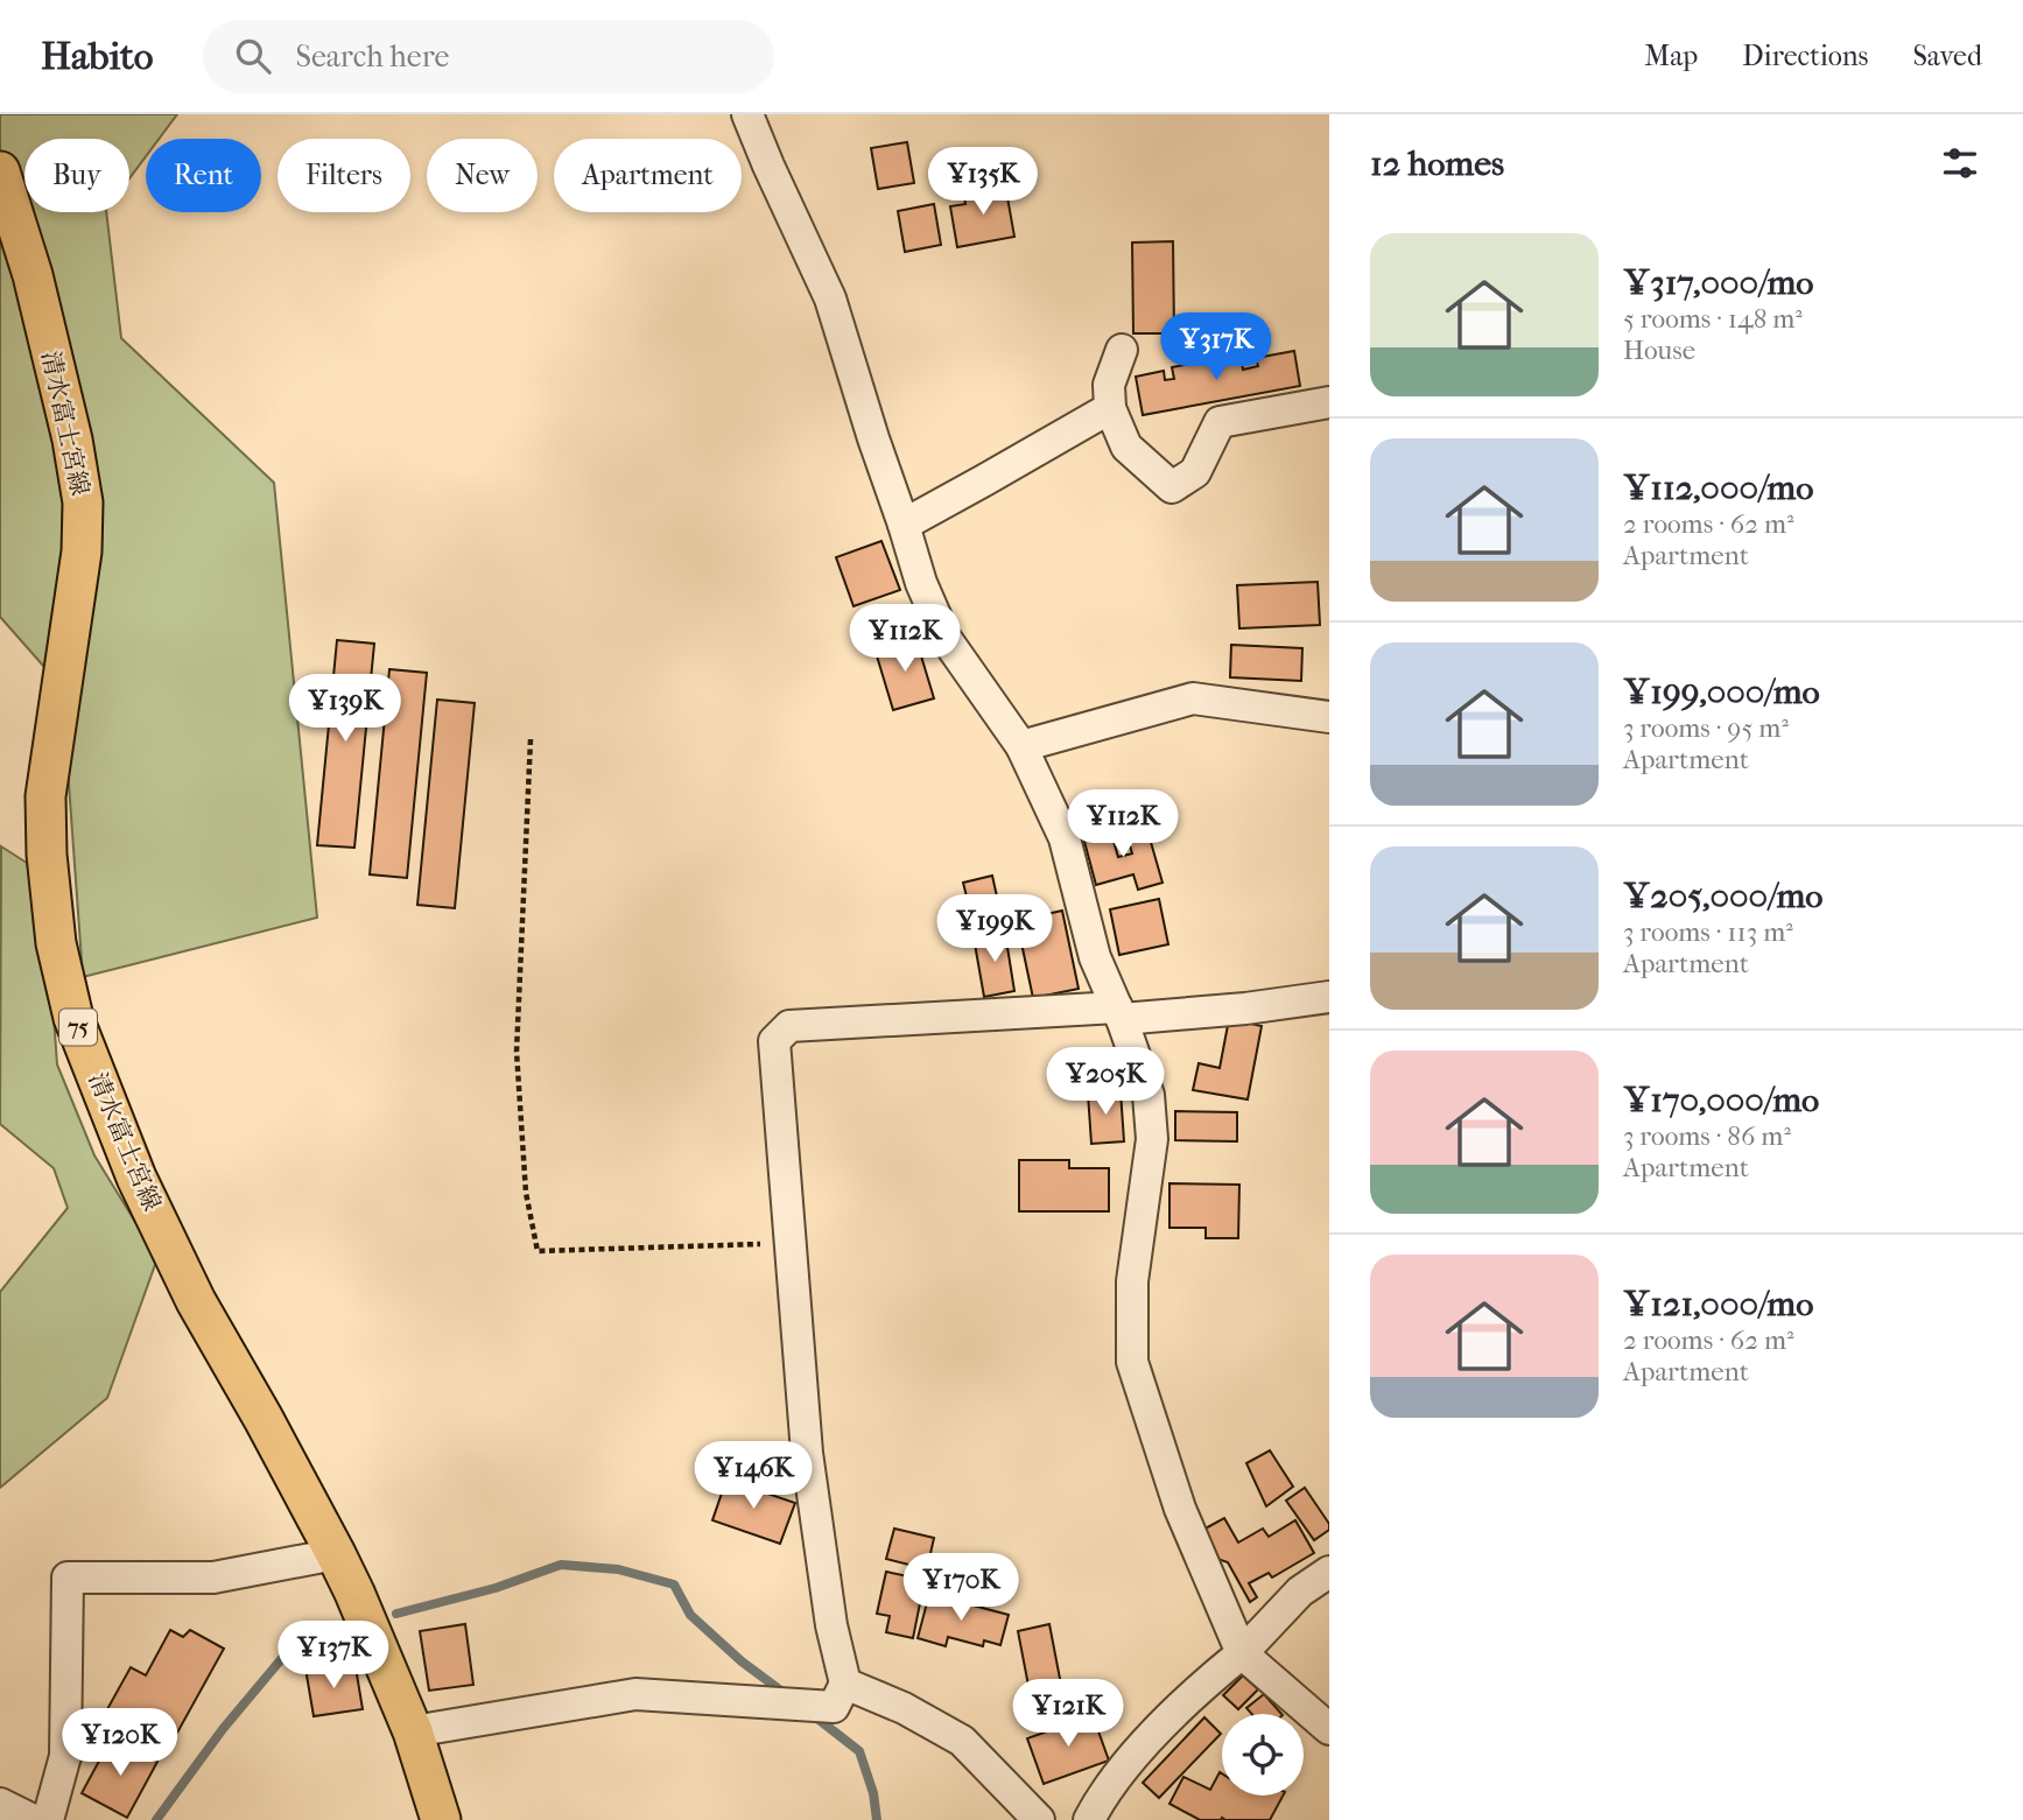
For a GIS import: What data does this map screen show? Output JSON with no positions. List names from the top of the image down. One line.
{"streets":{"main road":["清水富士宮線","75"]},"page":{"header":"Habito","search":"Search here","nav":["Map","Directions","Saved"],"heading":"12 homes","chip":["Buy","Rent","Filters","New","Apartment"],"price":["¥135K","¥317K","¥112K","¥139K","¥112K","¥199K","¥205K","¥146K","¥170K","¥137K","¥121K","¥120K"],"list":[{"name":"¥317,000/mo","note":"5 rooms · 148 m² · House"},{"name":"¥112,000/mo","note":"2 rooms · 62 m² · Apartment"},{"name":"¥199,000/mo","note":"3 rooms · 95 m² · Apartment"},{"name":"¥205,000/mo","note":"3 rooms · 113 m² · Apartment"},{"name":"¥170,000/mo","note":"3 rooms · 86 m² · Apartment"},{"name":"¥121,000/mo","note":"2 rooms · 62 m² · Apartment"}]}}
